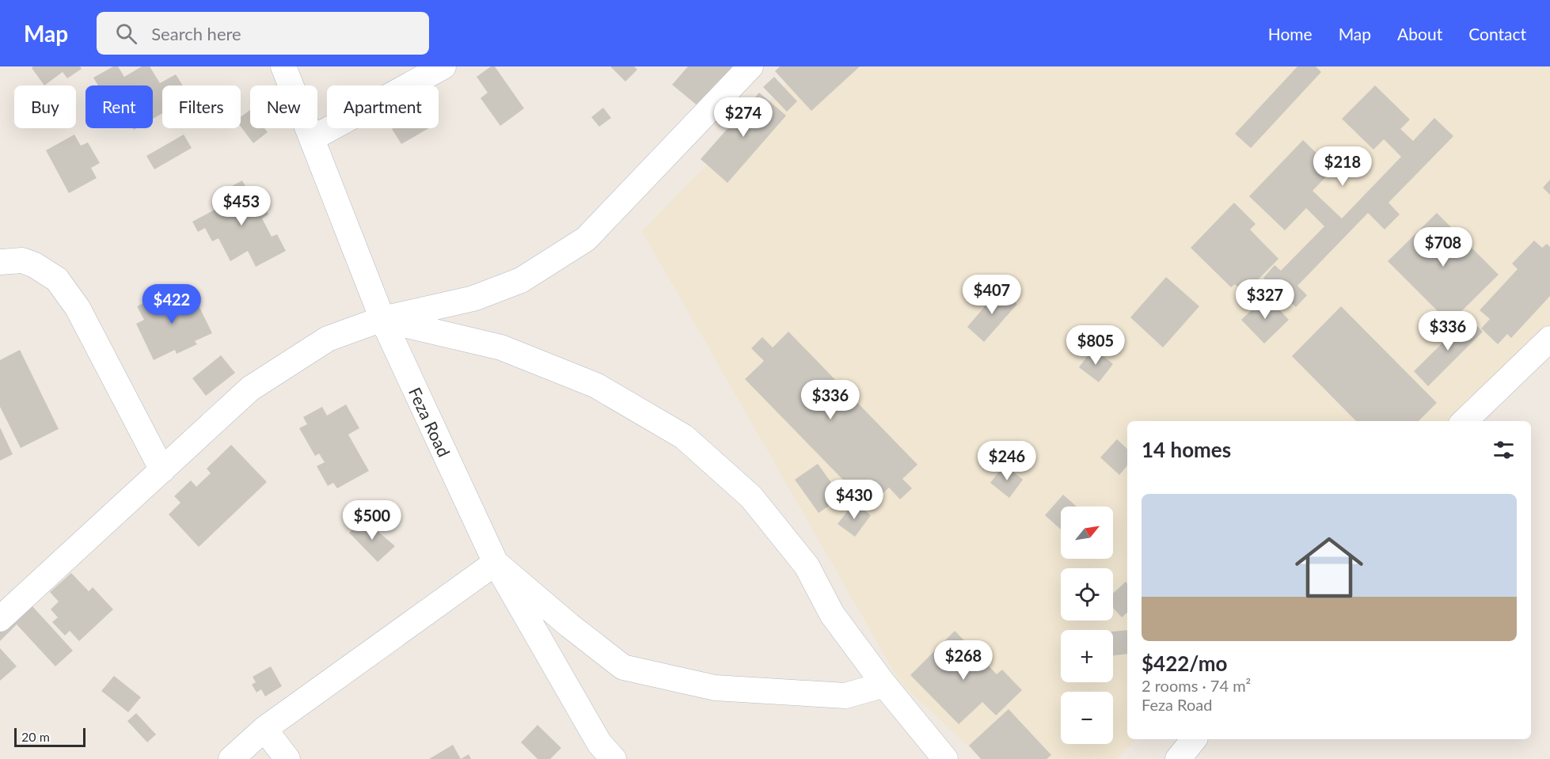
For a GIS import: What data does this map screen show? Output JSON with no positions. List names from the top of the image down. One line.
{"streets":{"street":["Feza Road"]},"scale_bar":"20 m","north":"top right","page":{"header":"Map","search":"Search here","nav":["Home","Map","About","Contact"],"chip":["Buy","Rent","Filters","New","Apartment"],"price":["$274","$218","$453","$708","$407","$327","$422","$336","$805","$336","$246","$430","$500","$268"],"heading":"14 homes","list":[{"name":"$422/mo","note":"2 rooms · 74 m² · Feza Road"}],"map_buttons":["+","−"],"scale":"20 m"}}
